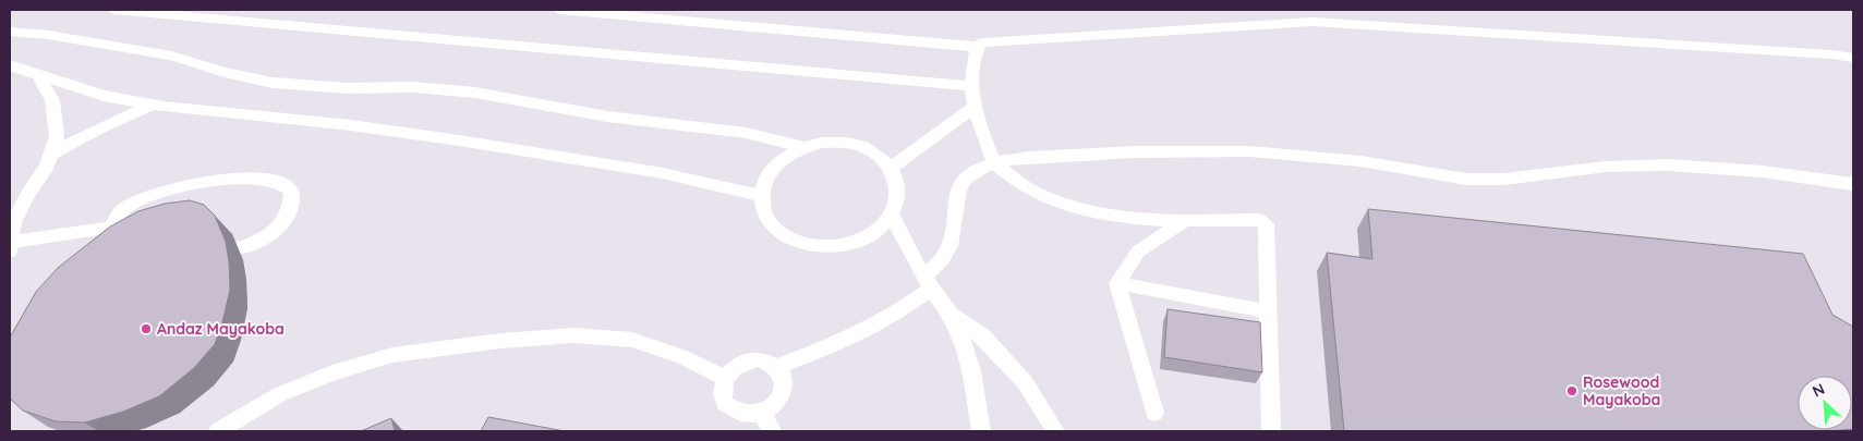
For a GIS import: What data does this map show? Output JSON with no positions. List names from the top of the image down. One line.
{"places":["Andaz Mayakoba","Rosewood Mayakoba"],"north":"top left"}
